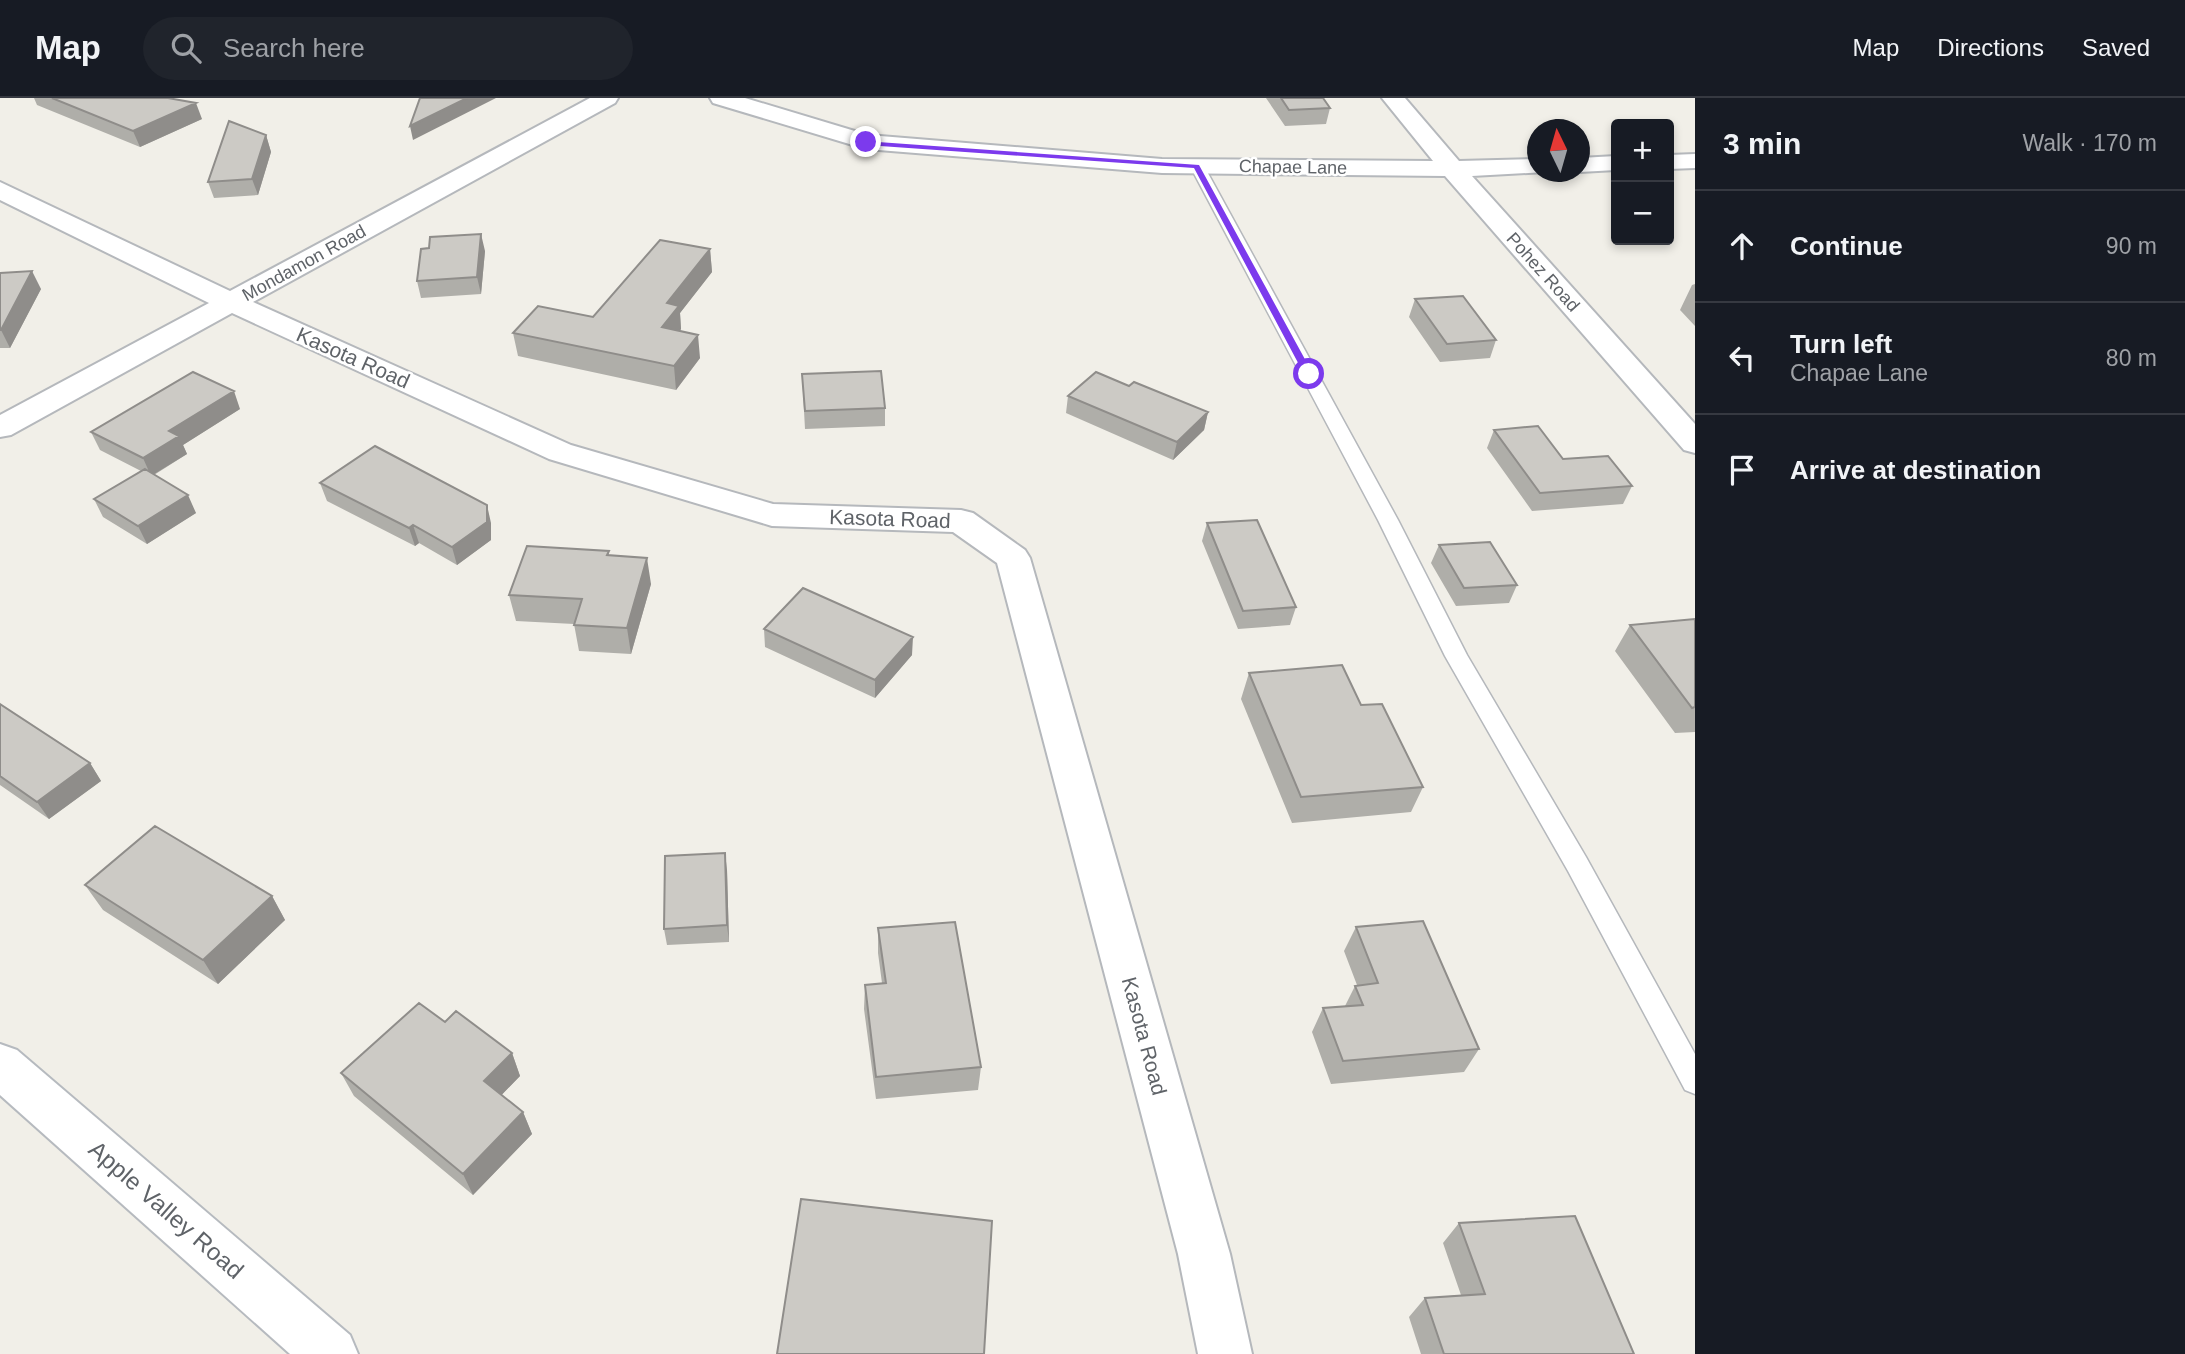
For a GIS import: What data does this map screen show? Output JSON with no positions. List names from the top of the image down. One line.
{"streets":{"street":["Chapae Lane","Mondamon Road","Pohez Road","Kasota Road","Apple Valley Road"]},"crossings":[["Chapae Lane","Pohez Road"],["Mondamon Road","Kasota Road"]],"north":"top","page":{"header":"Map","search":"Search here","nav":["Map","Directions","Saved"],"heading":["3 min","Walk · 170 m"],"map_buttons":["+","−"],"list":[["Continue","90 m"],["Turn left","Chapae Lane","80 m"],"Arrive at destination"]}}
